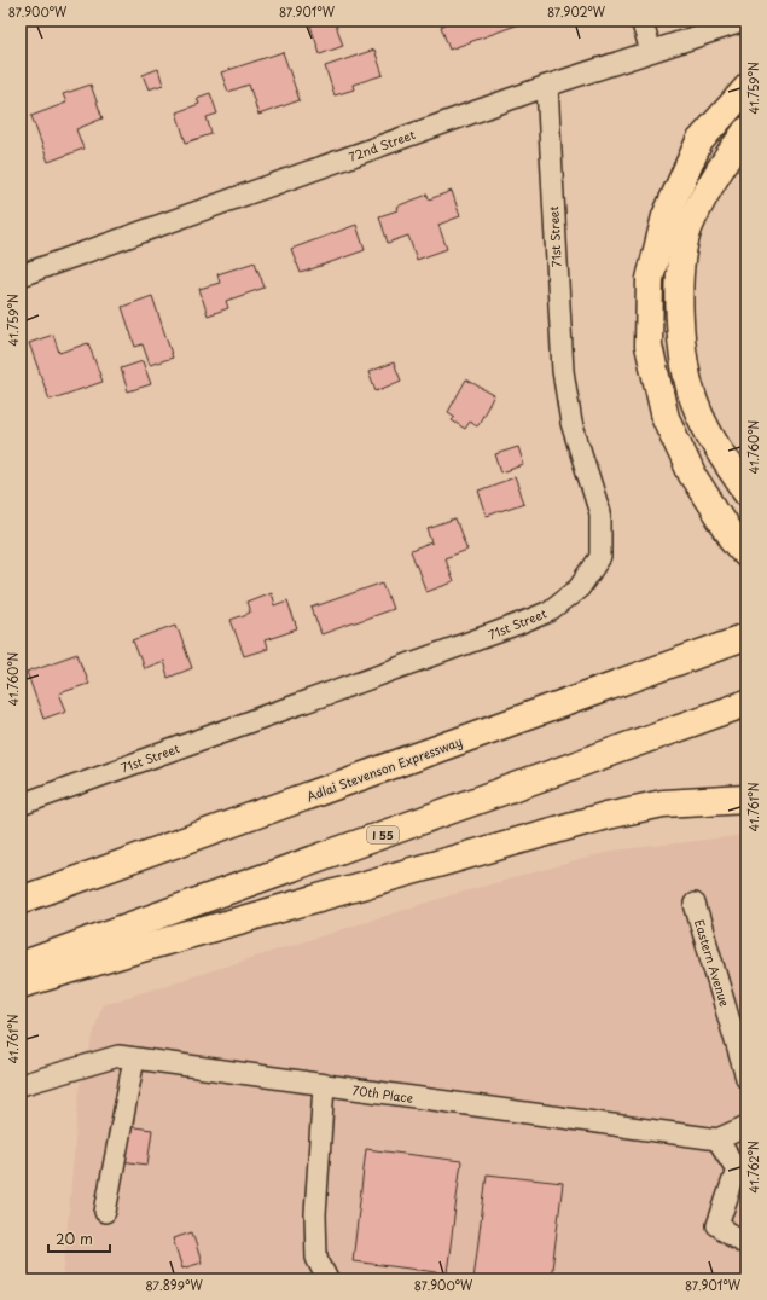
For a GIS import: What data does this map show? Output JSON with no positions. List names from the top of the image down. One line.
{"streets":{"highway":["Adlai Stevenson Expressway","I 55"],"street":["72nd Street","71st Street","Eastern Avenue","70th Place"]},"crossings":[["72nd Street","71st Street"]],"scale_bar":"20 m","coordinates":["87.900°W","87.901°W","87.902°W","41.759°N","41.760°N","41.761°N","41.762°N","87.899°W"]}
